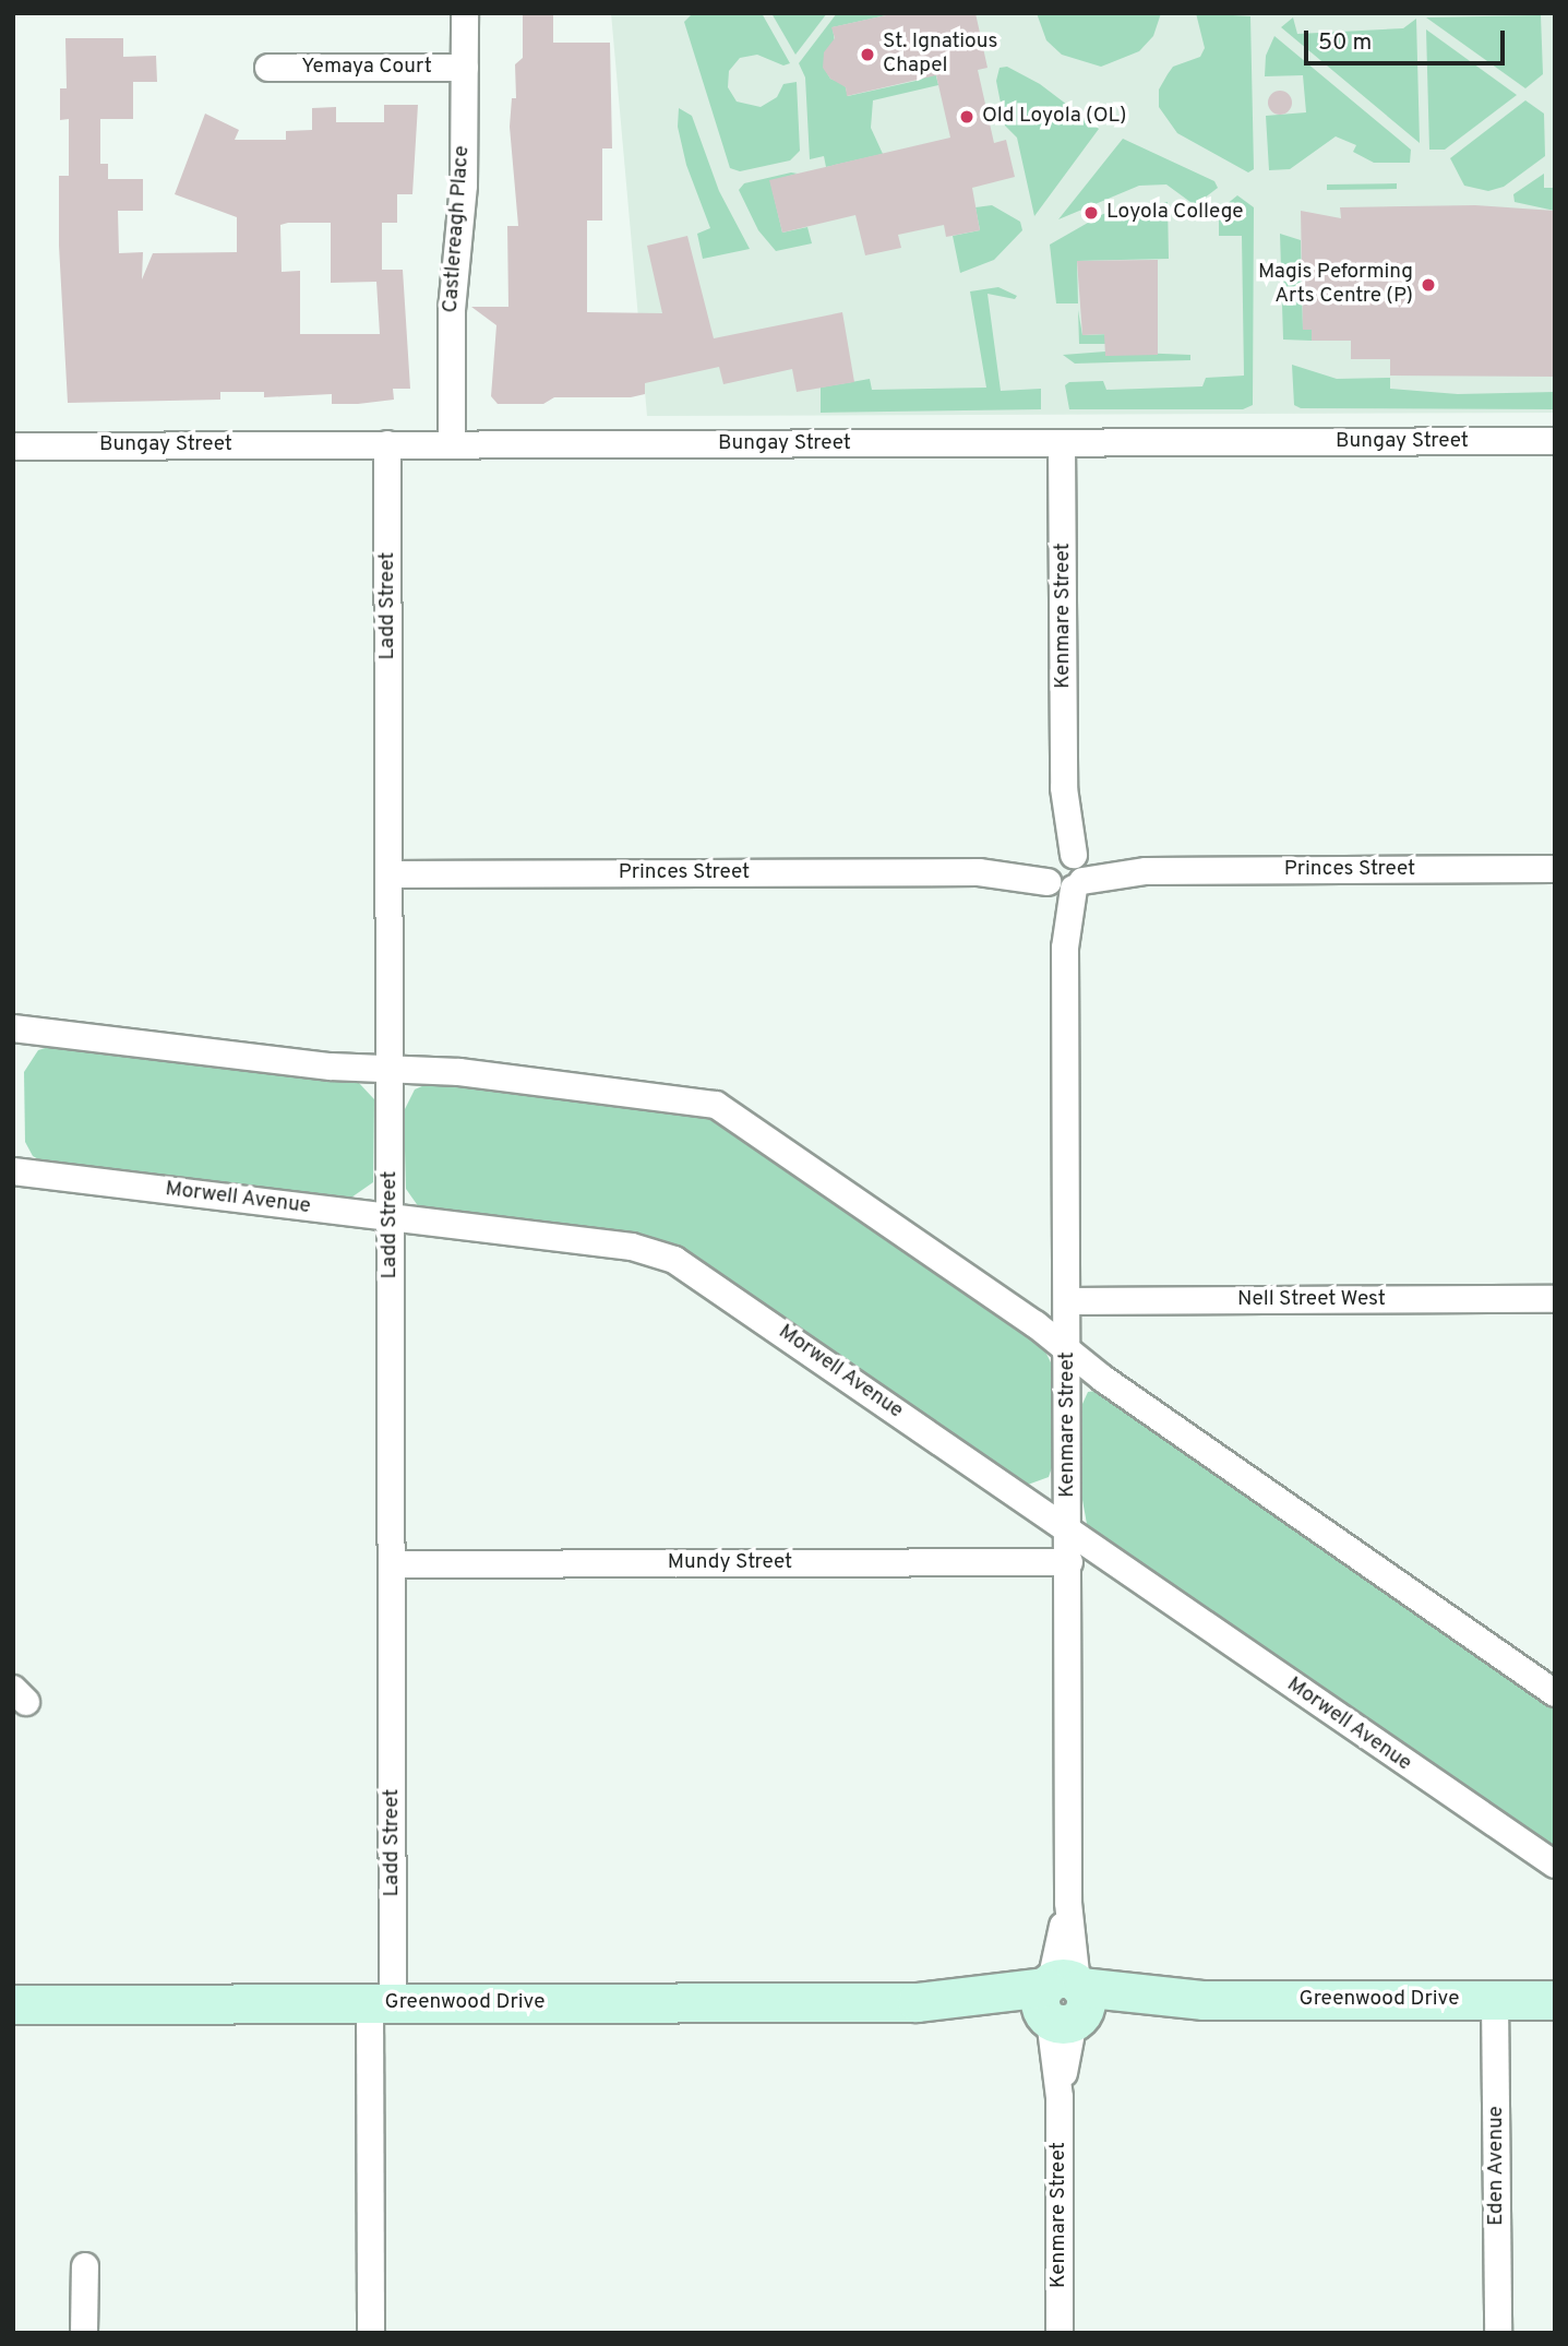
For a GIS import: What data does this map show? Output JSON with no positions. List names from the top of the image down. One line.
{"streets":{"street":["Yemaya Court","Castlereagh Place","Bungay Street","Ladd Street","Kenmare Street","Princes Street","Morwell Avenue","Nell Street West","Mundy Street","Greenwood Drive","Eden Avenue"]},"crossings":[["Yemaya Court","Castlereagh Place"],["Castlereagh Place","Bungay Street"],["Bungay Street","Ladd Street"],["Bungay Street","Kenmare Street"],["Ladd Street","Princes Street"],["Ladd Street","Morwell Avenue"],["Ladd Street","Mundy Street"],["Ladd Street","Greenwood Drive"],["Kenmare Street","Princes Street"],["Kenmare Street","Morwell Avenue"],["Kenmare Street","Nell Street West"],["Kenmare Street","Mundy Street"],["Kenmare Street","Greenwood Drive"],["Greenwood Drive","Eden Avenue"]],"places":["St. Ignatious Chapel","Old Loyola (OL)","Loyola College","Magis Peforming Arts Centre (P)"],"scale_bar":"50 m"}
